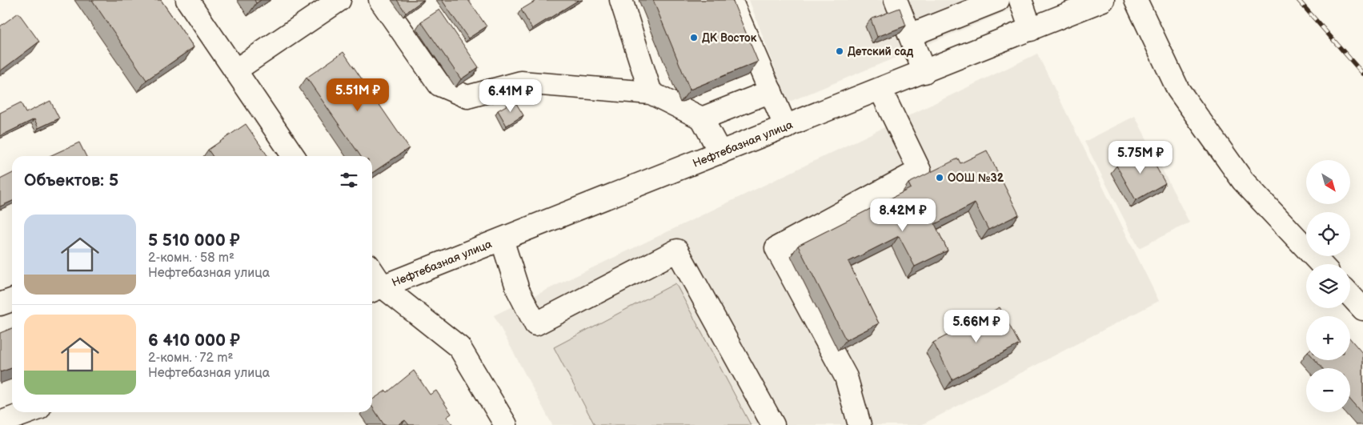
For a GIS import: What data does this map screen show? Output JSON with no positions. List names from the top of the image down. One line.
{"streets":{"street":["Нефтебазная улица"]},"places":["ДК Восток","Детский сад","ООШ №32"],"north":"bottom right","page":{"price":["5.51M ₽","6.41M ₽","5.75M ₽","8.42M ₽","5.66M ₽"],"heading":"Объектов: 5","map_buttons":["+","−"],"list":[{"name":"5 510 000 ₽","note":"2-комн. · 58 m² · Нефтебазная улица"},{"name":"6 410 000 ₽","note":"2-комн. · 72 m² · Нефтебазная улица"}]}}
